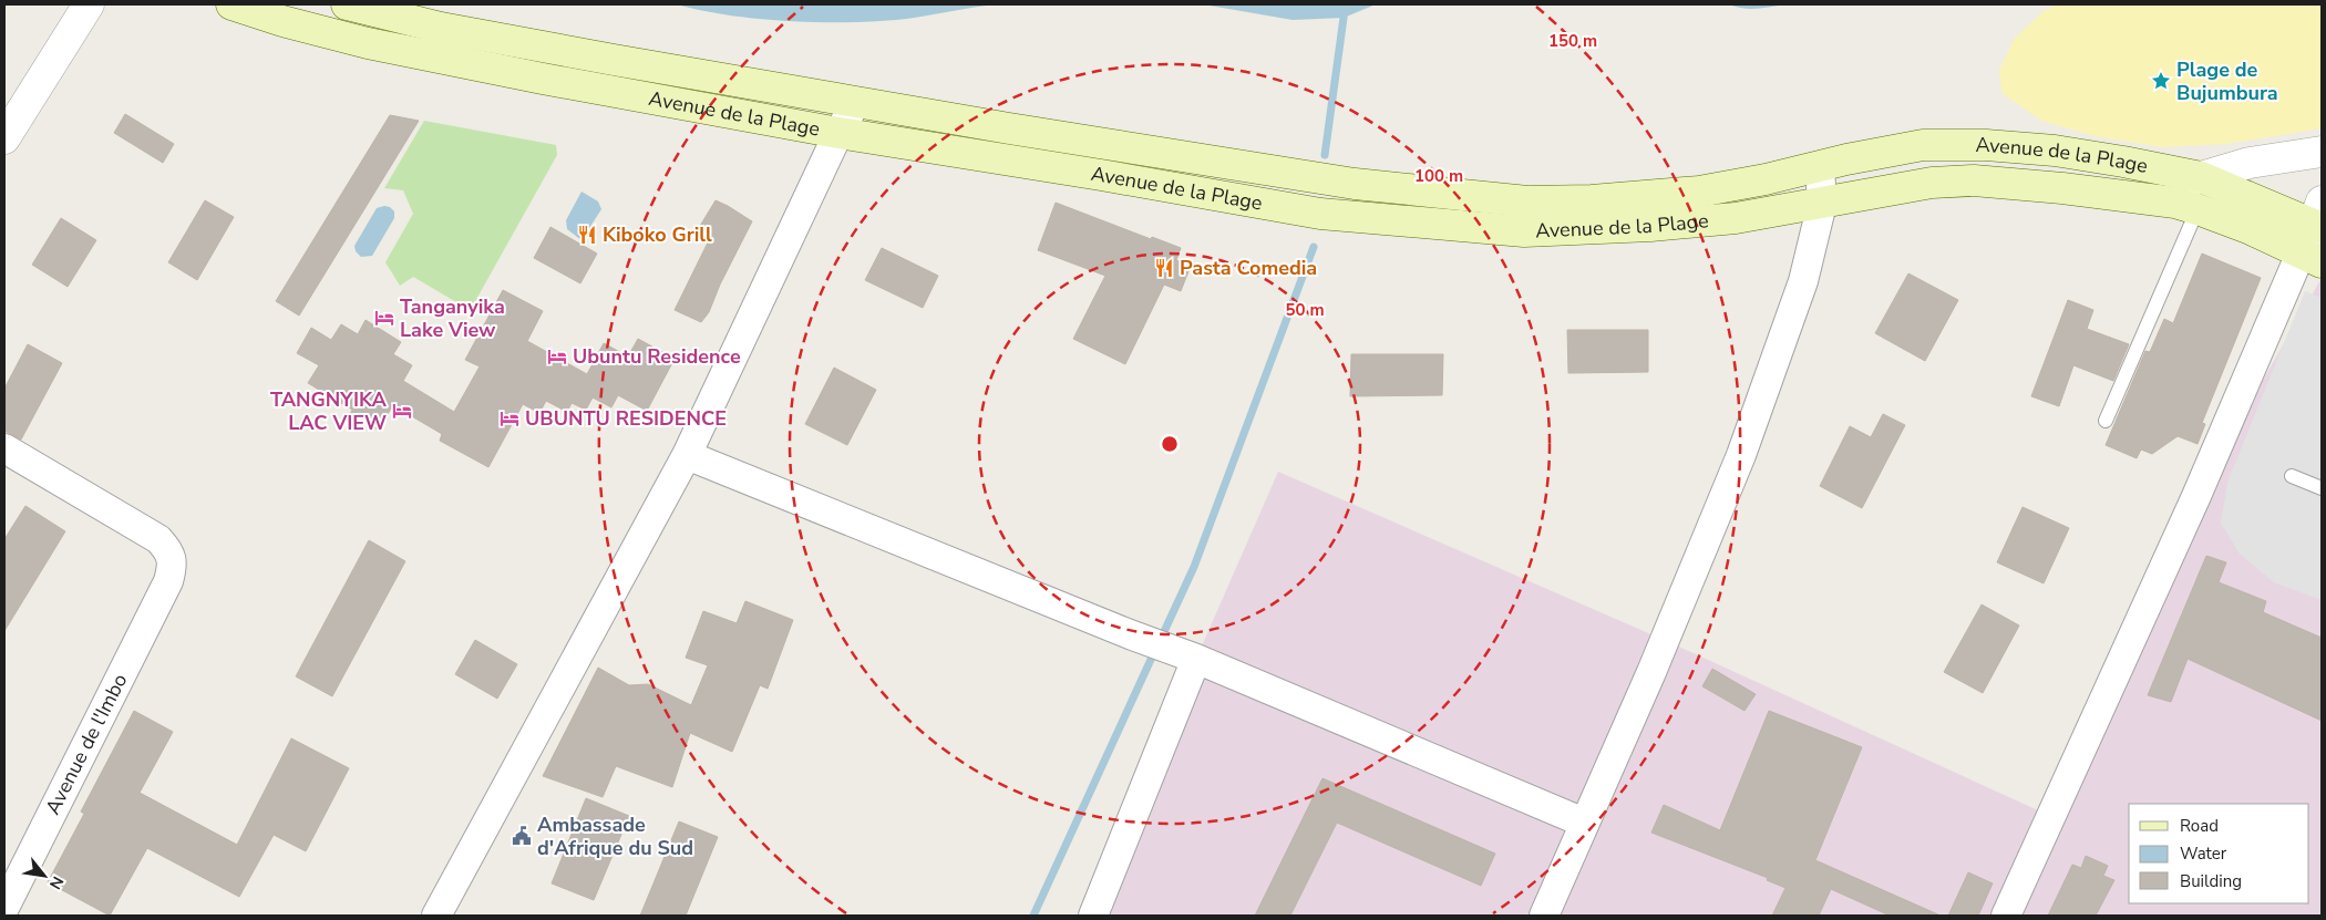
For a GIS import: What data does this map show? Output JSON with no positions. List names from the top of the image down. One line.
{"streets":{"main road":["Avenue de la Plage"],"street":["Avenue de l'Imbo"]},"places":{"place":["Plage de Bujumbura"],"restaurant":["Kiboko Grill","Pasta Comedia"],"hotel":["Tanganyika Lake View","Ubuntu Residence","TANGNYIKA LAC VIEW","UBUNTU RESIDENCE"],"public building":["Ambassade d'Afrique du Sud"]},"legend":["Road","Water","Building"],"north":"bottom right","rings":["150 m","100 m","50 m"]}
